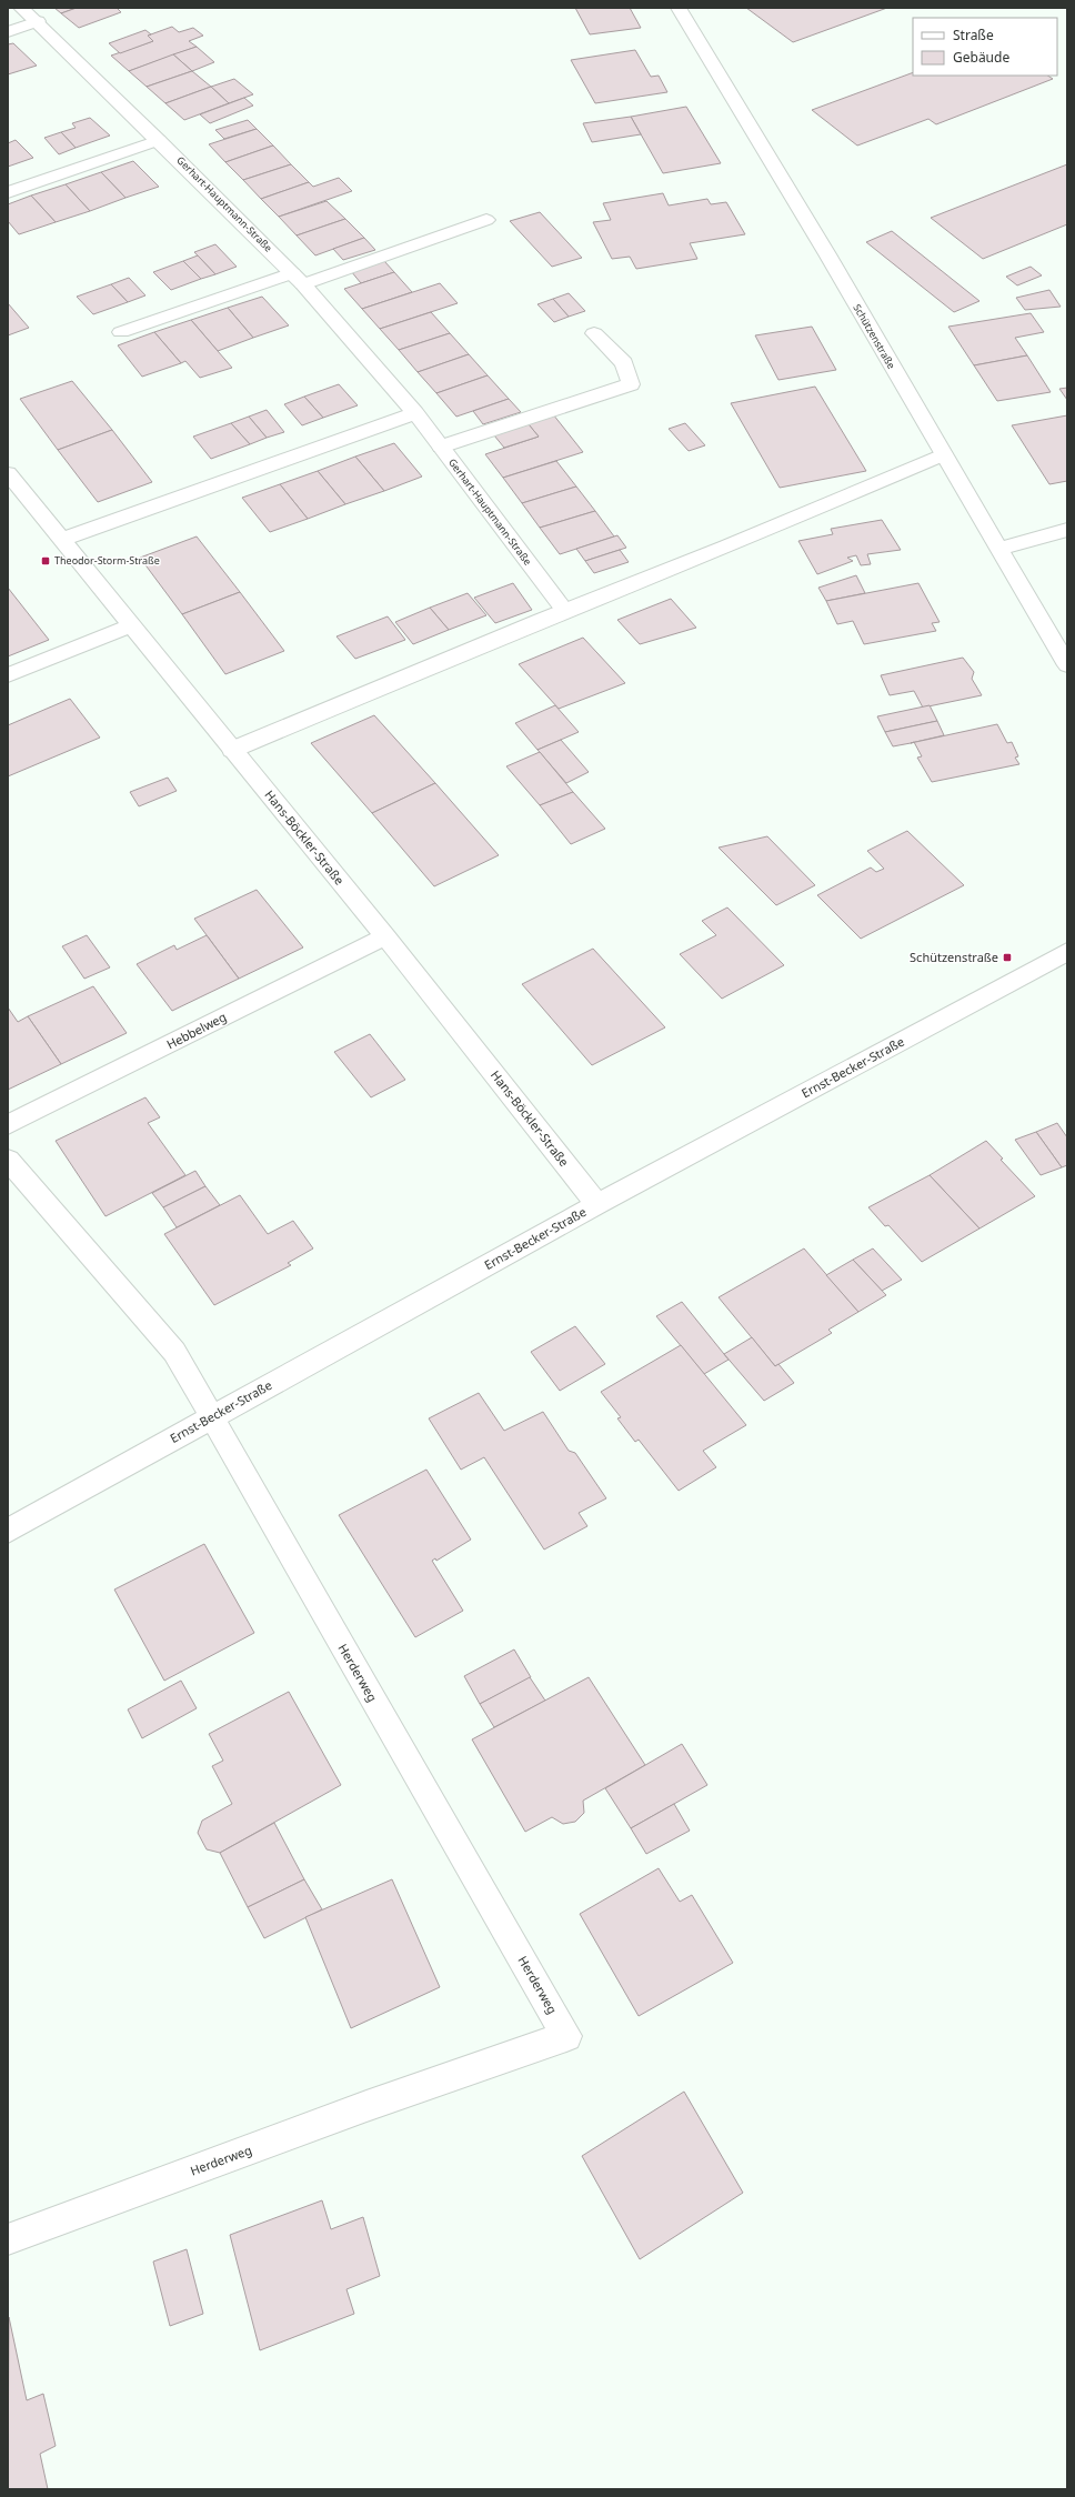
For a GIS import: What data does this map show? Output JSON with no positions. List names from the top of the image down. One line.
{"streets":{"street":["Gerhart-Hauptmann-Straße","Schützenstraße","Hans-Böckler-Straße","Hebbelweg","Ernst-Becker-Straße","Herderweg"]},"crossings":[["Hans-Böckler-Straße","Hebbelweg"],["Hans-Böckler-Straße","Ernst-Becker-Straße"],["Ernst-Becker-Straße","Herderweg"]],"places":{"transit":["Theodor-Storm-Straße","Schützenstraße"]},"legend":["Straße","Gebäude"]}
